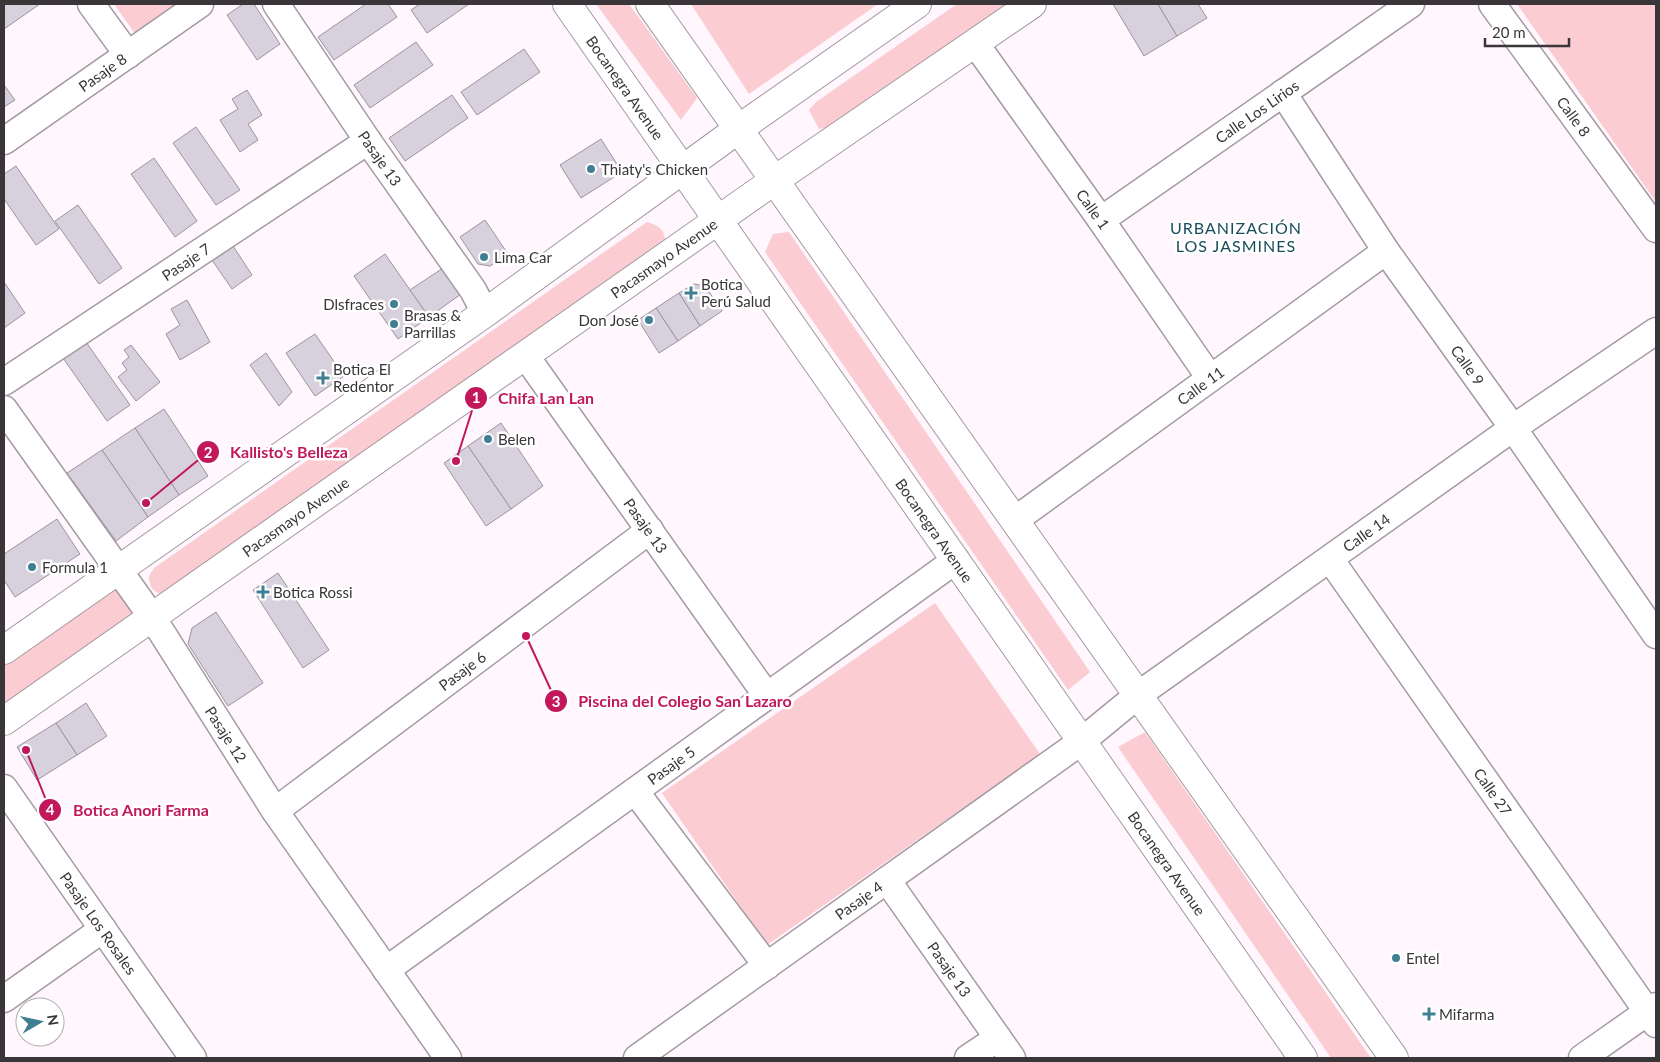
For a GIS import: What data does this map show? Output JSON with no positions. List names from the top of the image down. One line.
{"streets":{"main road":["Bocanegra Avenue","Pacasmayo Avenue"],"street":["Pasaje 8","Calle Los Lirios","Calle 8","Pasaje 13","Calle 1","Pasaje 7","Calle 9","Calle 11","Calle 14","Pasaje 6","Pasaje 12","Pasaje 5","Calle 27","Pasaje 4","Pasaje Los Rosales"]},"crossings":[["Bocanegra Avenue","Pacasmayo Avenue"],["Bocanegra Avenue","Calle 14"],["Bocanegra Avenue","Pasaje 5"],["Bocanegra Avenue","Pasaje 4"],["Calle Los Lirios","Calle 1"],["Calle Los Lirios","Calle 9"],["Pasaje 13","Pacasmayo Avenue"],["Pasaje 13","Pasaje 7"],["Pasaje 13","Pasaje 6"],["Pasaje 13","Pasaje 5"],["Pasaje 13","Pasaje 4"],["Calle 1","Pacasmayo Avenue"],["Calle 1","Calle 11"],["Pacasmayo Avenue","Pasaje 12"],["Calle 9","Calle 11"],["Calle 9","Calle 14"],["Calle 14","Calle 27"],["Calle 14","Pasaje 4"],["Pasaje 6","Pasaje 12"],["Pasaje 12","Pasaje 5"]],"districts":["URBANIZACIÓN LOS JASMINES"],"places":{"other":["Thiaty's Chicken","Lima Car","Dlsfraces","Don José","Brasas & Parrillas","Belen","Chifa Lan Lan","Kallisto's Belleza","Formula 1","Piscina del Colegio San Lazaro","Botica Anori Farma","Entel"],"health":["Botica Perú Salud","Botica El Redentor","Botica Rossi","Mifarma"]},"scale_bar":"20 m","north":"right"}
